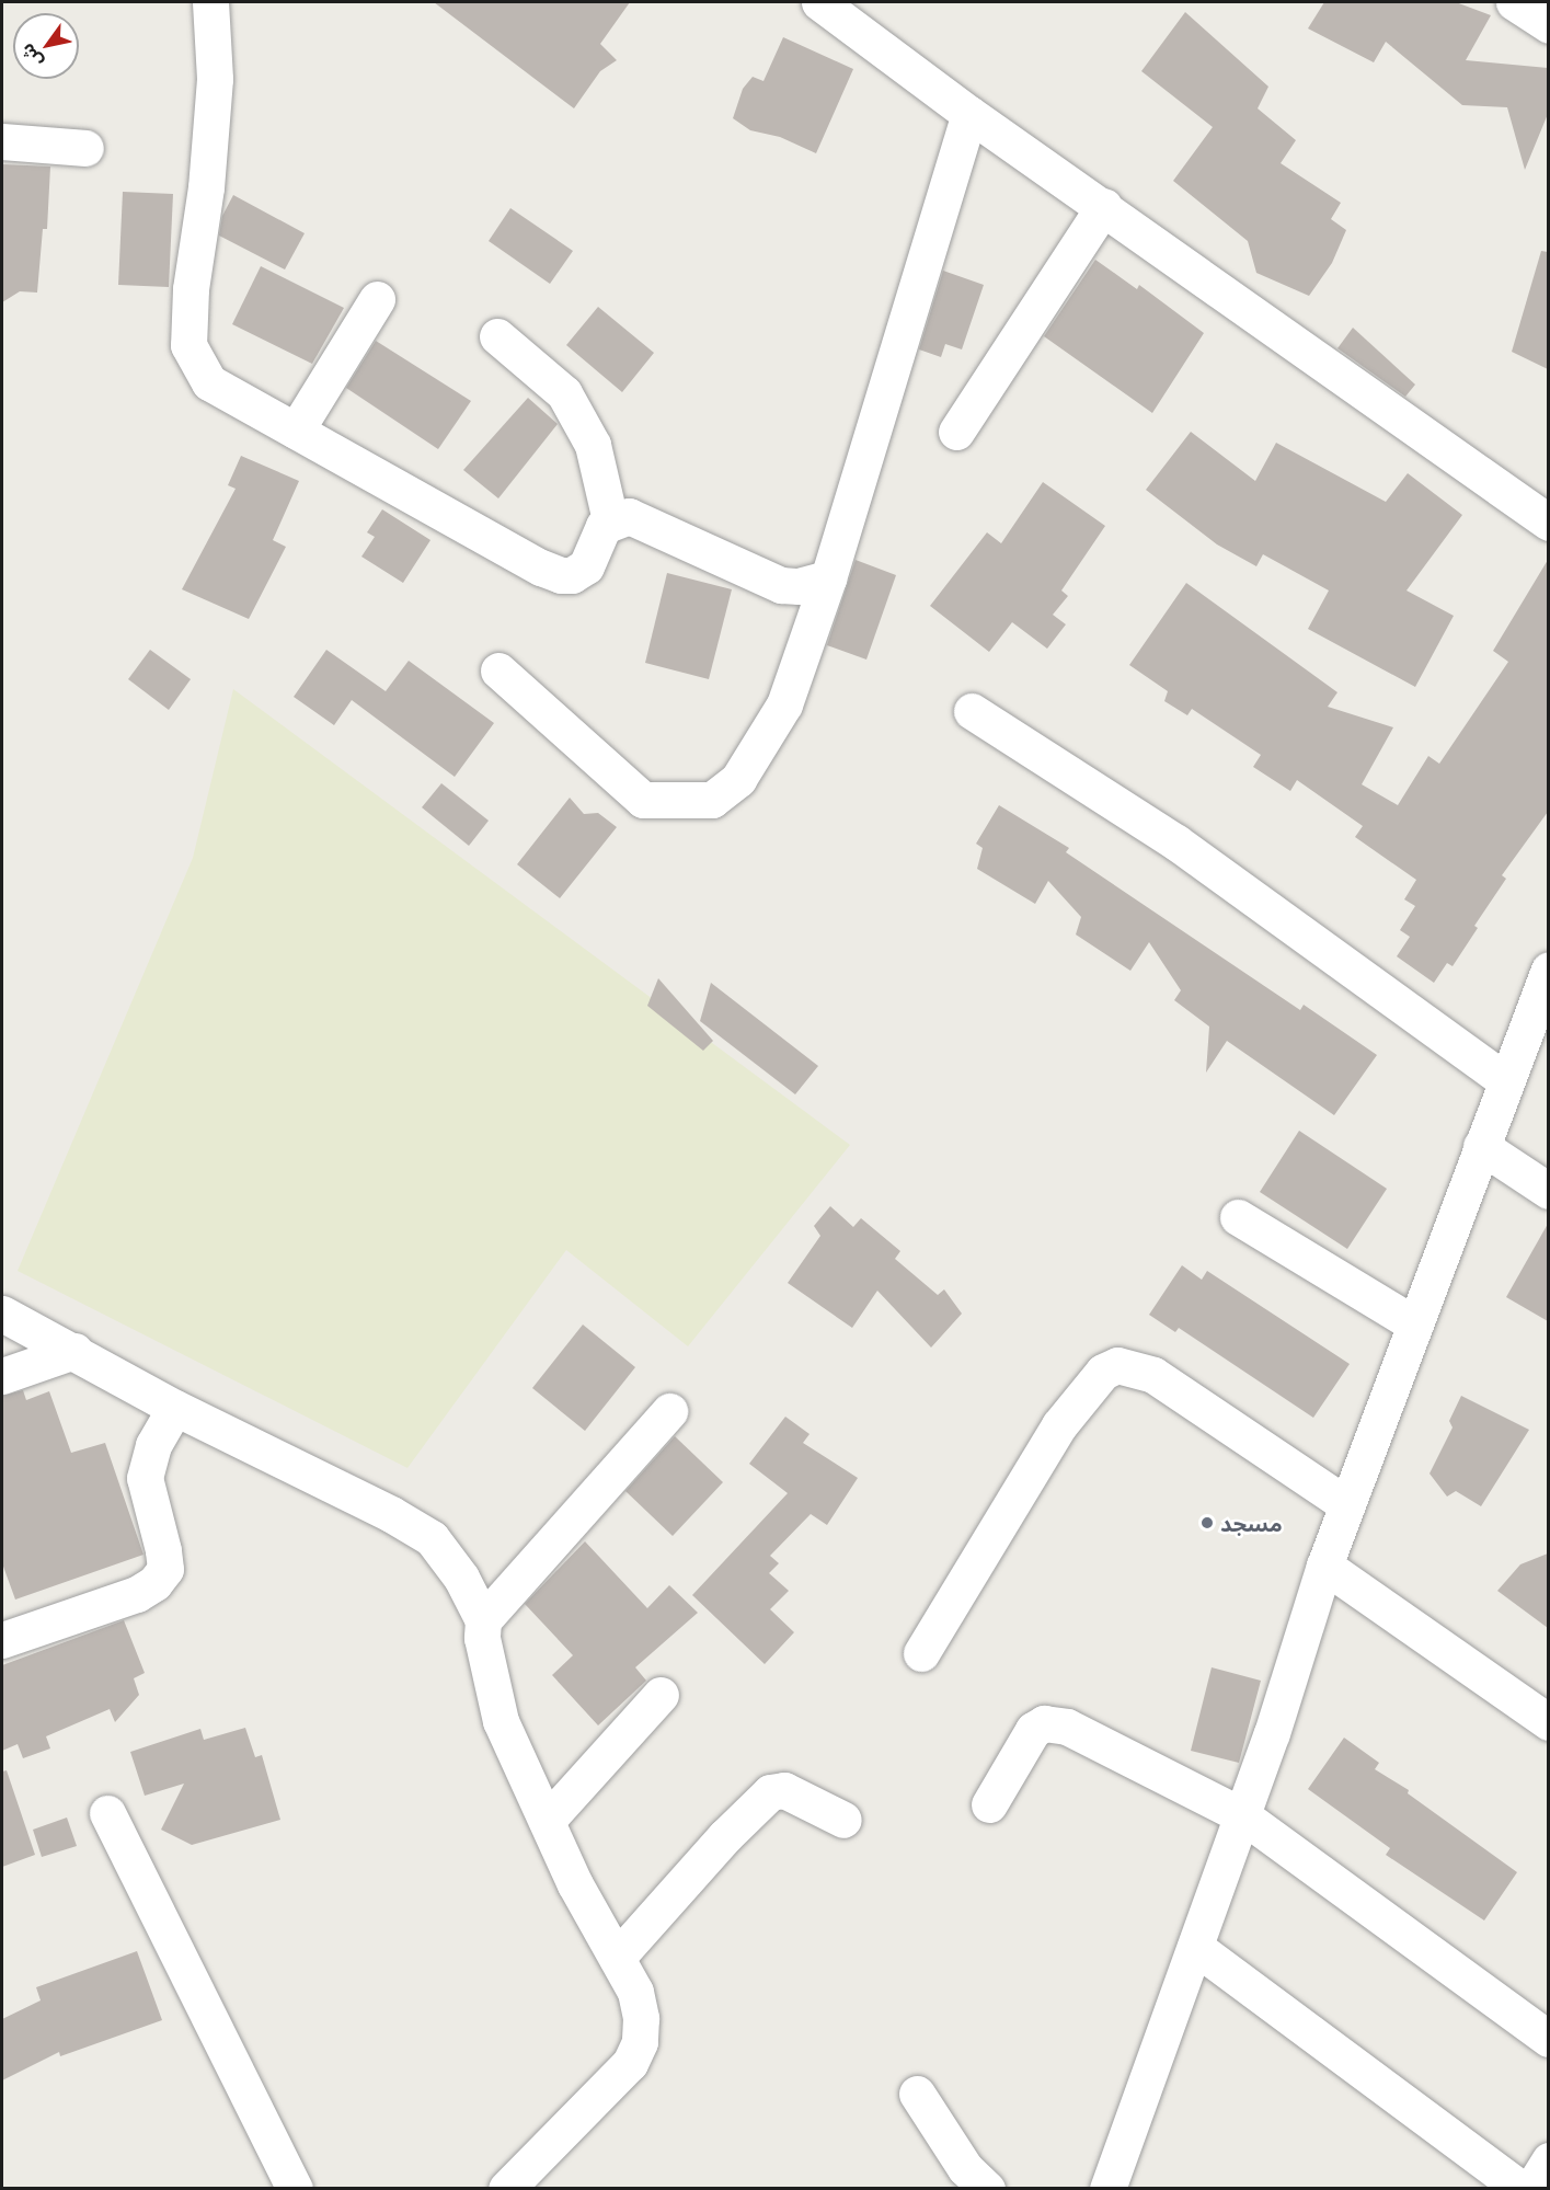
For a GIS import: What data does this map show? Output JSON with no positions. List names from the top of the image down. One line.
{"places":["مسجد"],"north":"bottom left"}
